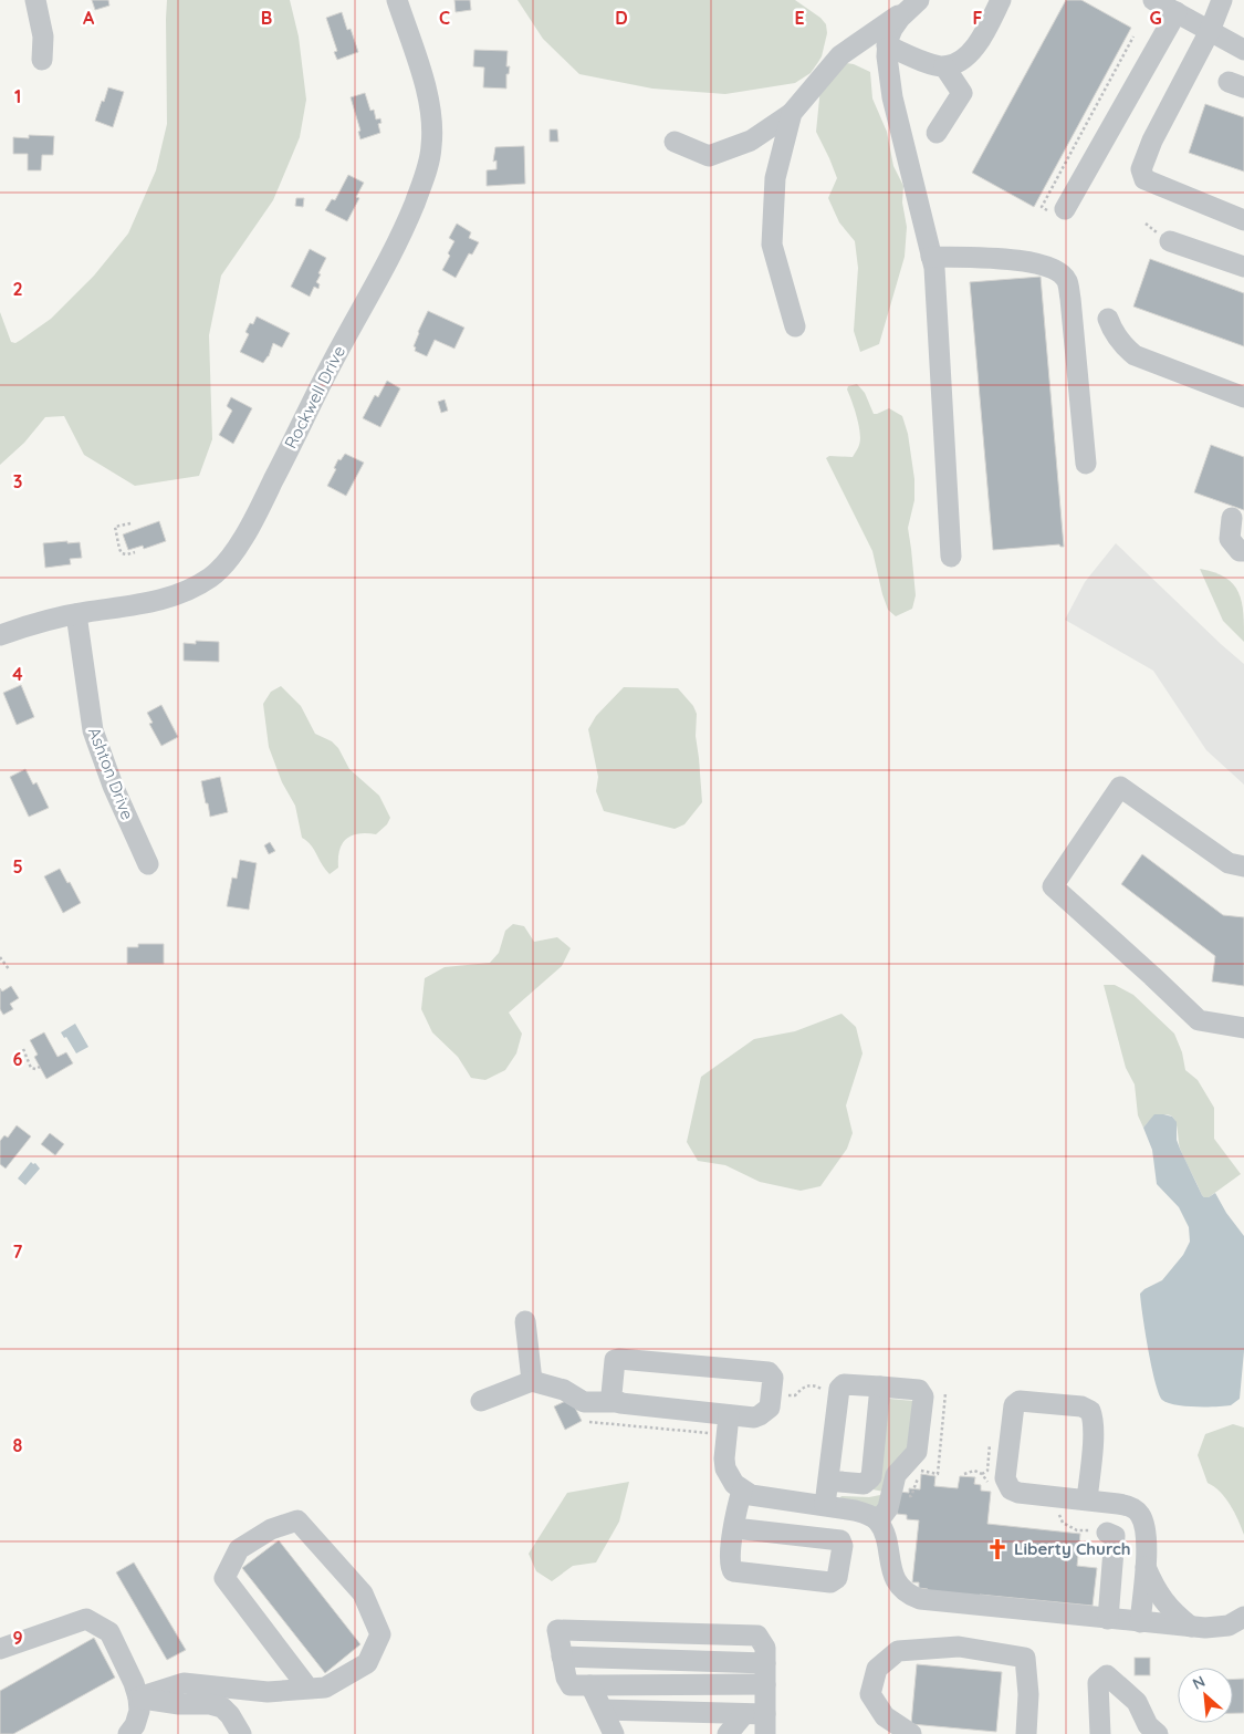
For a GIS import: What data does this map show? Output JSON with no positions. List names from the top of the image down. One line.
{"streets":{"street":["Rockwell Drive","Ashton Drive"]},"crossings":[["Rockwell Drive","Ashton Drive"]],"places":{"church":["Liberty Church"]},"north":"top left","grid":{"columns":["A","B","C","D","E","F","G"],"rows":["1","2","3","4","5","6","7","8","9"]}}
